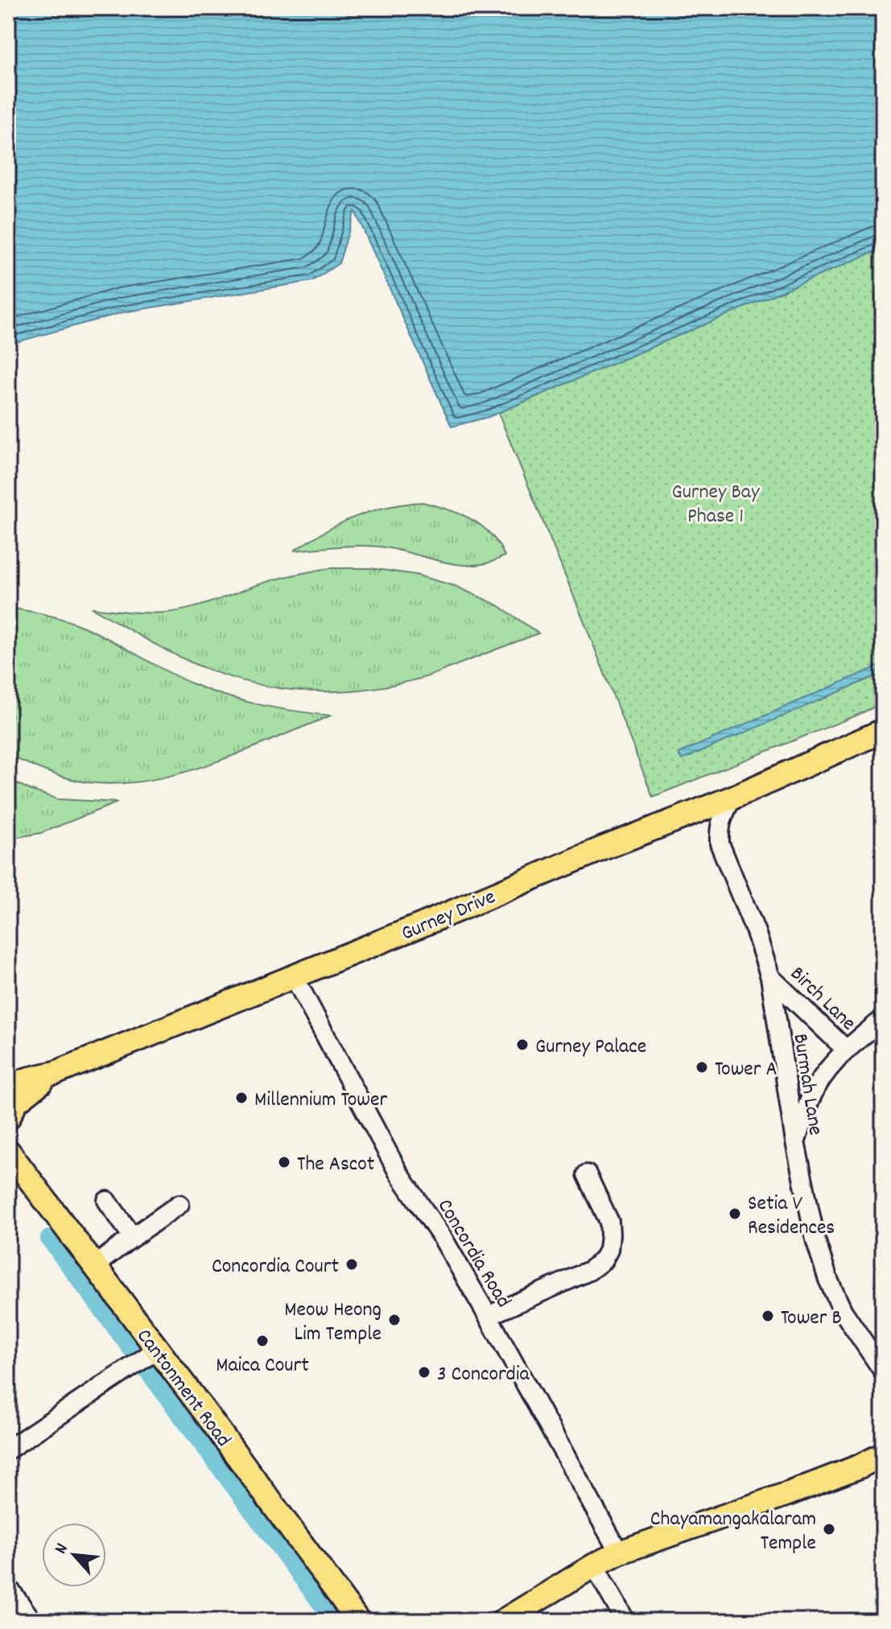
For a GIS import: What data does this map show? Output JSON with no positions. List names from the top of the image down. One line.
{"streets":{"main road":["Gurney Drive","Cantonment Road"],"street":["Birch Lane","Burmah Lane","Concordia Road"]},"crossings":[["Gurney Drive","Burmah Lane"],["Gurney Drive","Concordia Road"],["Birch Lane","Burmah Lane"]],"parks":["Gurney Bay Phase 1"],"places":["Gurney Palace","Tower A","Millennium Tower","The Ascot","Setia V Residences","Concordia Court","Tower B","Meow Heong Lim Temple","Maica Court","3 Concordia","Chayamangakalaram Temple"],"north":"top left"}
